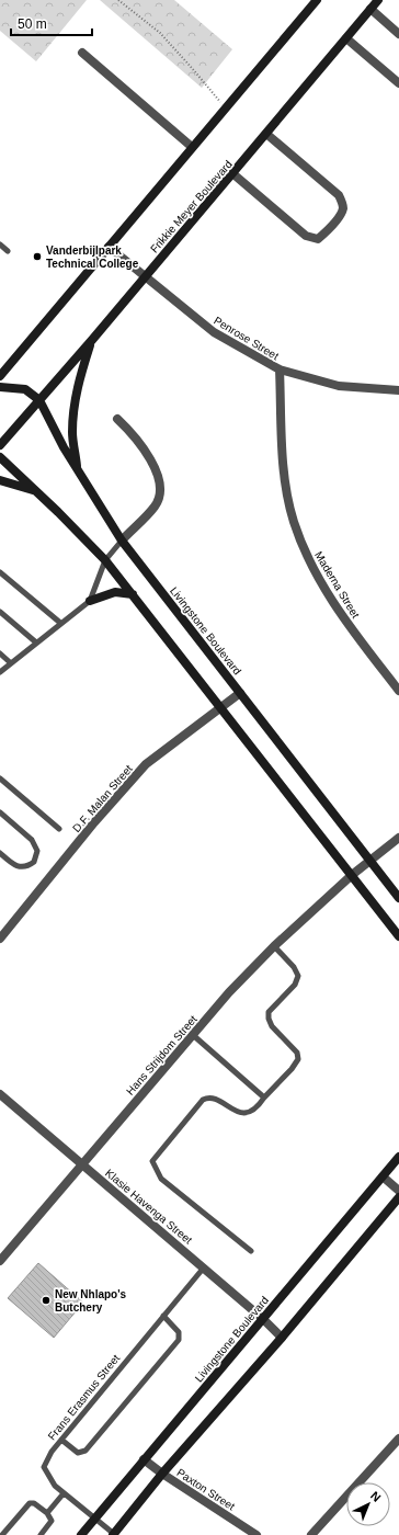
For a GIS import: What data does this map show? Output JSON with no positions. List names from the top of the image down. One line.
{"streets":{"street":["Frikkie Meyer Boulevard","Penrose Street","Maderna Street","Livingstone Boulevard","D.F. Malan Street","Hans Strijdom Street","Klasie Havenga Street","Paxton Street"],"lane":["Frans Erasmus Street"]},"crossings":[["Frikkie Meyer Boulevard","Penrose Street"],["Frikkie Meyer Boulevard","Livingstone Boulevard"],["Penrose Street","Maderna Street"],["Livingstone Boulevard","D.F. Malan Street"],["Livingstone Boulevard","Hans Strijdom Street"],["Livingstone Boulevard","Klasie Havenga Street"],["Livingstone Boulevard","Frans Erasmus Street"],["Livingstone Boulevard","Paxton Street"],["Hans Strijdom Street","Klasie Havenga Street"],["Klasie Havenga Street","Frans Erasmus Street"]],"places":["Vanderbijlpark Technical College","New Nhlapo's Butchery"],"scale_bar":"50 m","north":"top right"}
